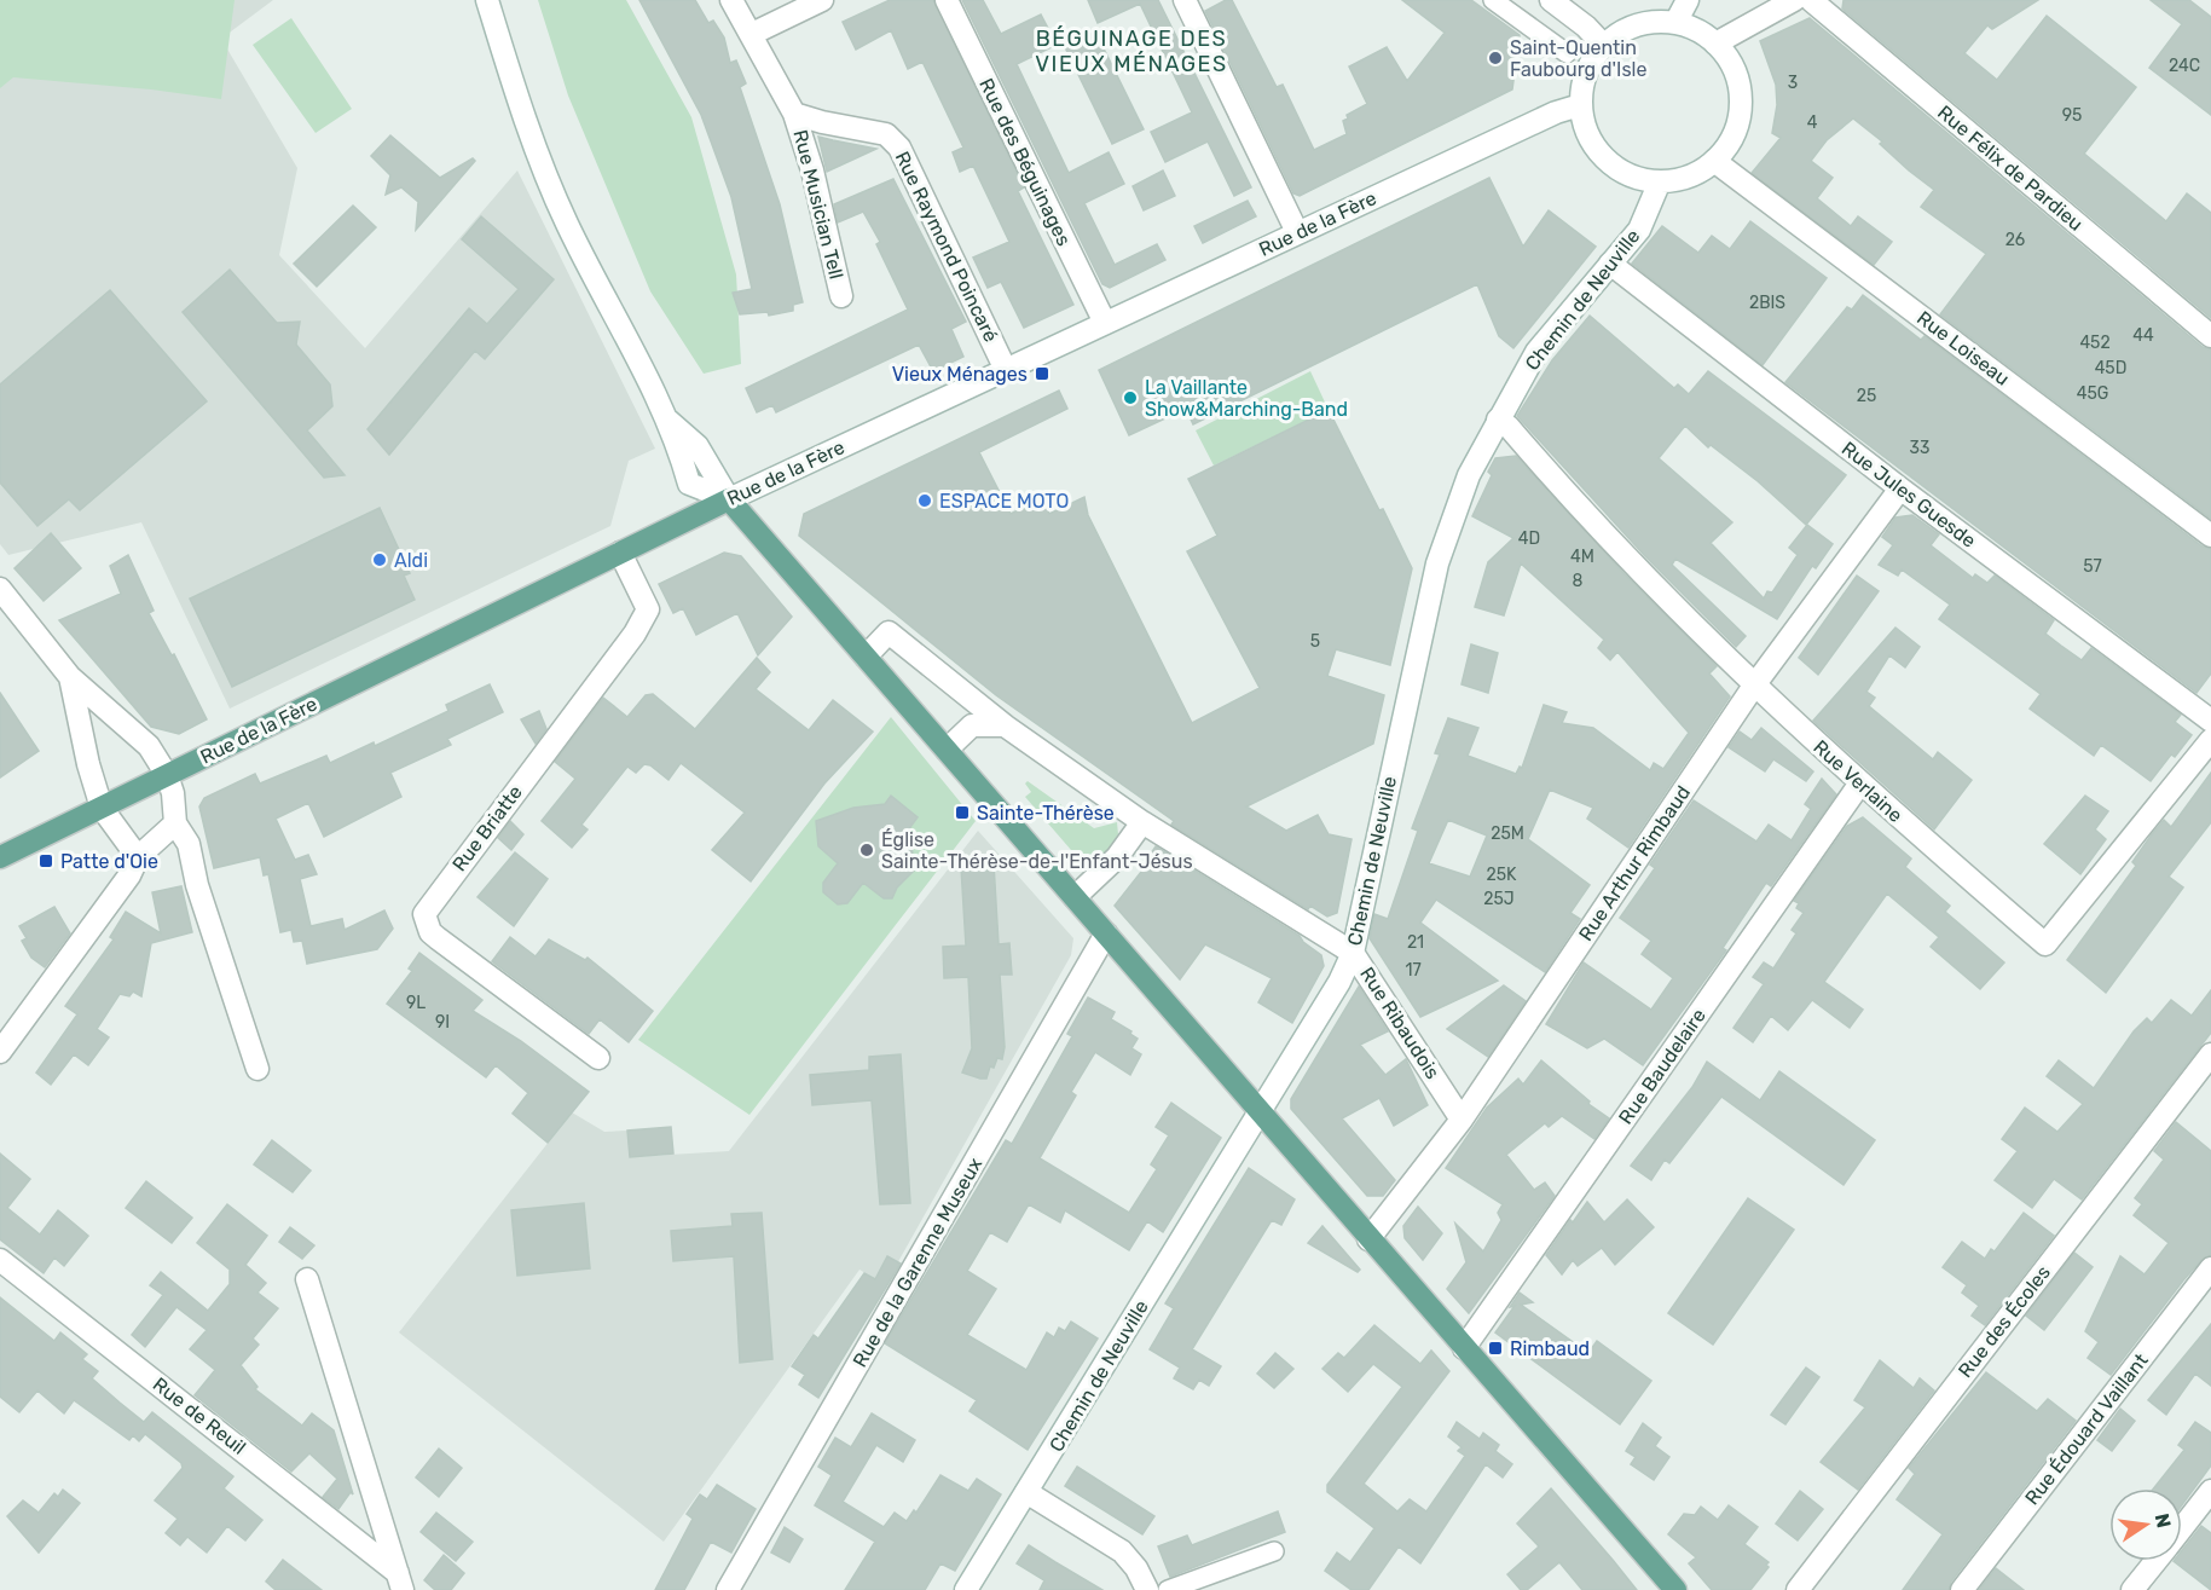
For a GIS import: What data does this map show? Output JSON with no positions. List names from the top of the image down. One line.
{"streets":{"main road":["Rue de la Fère"],"street":["Rue des Béguinages","Rue Félix de Pardieu","Rue Musician Tell","Rue Raymond Poincaré","Chemin de Neuville","Rue Loiseau","Rue Jules Guesde","Rue Verlaine","Rue Briatte","Rue Arthur Rimbaud","Rue Ribaudois","Rue Baudelaire","Rue de la Garenne Museux","Rue des Écoles","Rue de Reuil","Rue Édouard Vaillant"]},"crossings":[["Rue des Béguinages","Rue de la Fère"],["Rue Musician Tell","Rue Raymond Poincaré"],["Rue de la Fère","Rue Raymond Poincaré"],["Rue de la Fère","Chemin de Neuville"],["Rue de la Fère","Rue Loiseau"],["Rue de la Fère","Rue Briatte"],["Chemin de Neuville","Rue Loiseau"],["Chemin de Neuville","Rue Jules Guesde"],["Chemin de Neuville","Rue Verlaine"],["Chemin de Neuville","Rue Ribaudois"],["Rue Jules Guesde","Rue Arthur Rimbaud"],["Rue Verlaine","Rue Arthur Rimbaud"],["Rue Verlaine","Rue Baudelaire"],["Rue Arthur Rimbaud","Rue Ribaudois"]],"districts":["BÉGUINAGE DES VIEUX MÉNAGES"],"places":{"other":["Saint-Quentin Faubourg d'Isle","La Vaillante Show&Marching-Band","ESPACE MOTO","Aldi","Église Sainte-Thérèse-de-l'Enfant-Jésus"],"transit":["Vieux Ménages","Sainte-Thérèse","Patte d'Oie","Rimbaud"]},"house_numbers":["24C","3","95","4","26","2BIS","44","452","45D","45G","25","33","4D","4M","57","8","5","25M","25K","25J","21","17","9L","9I"],"north":"right"}
